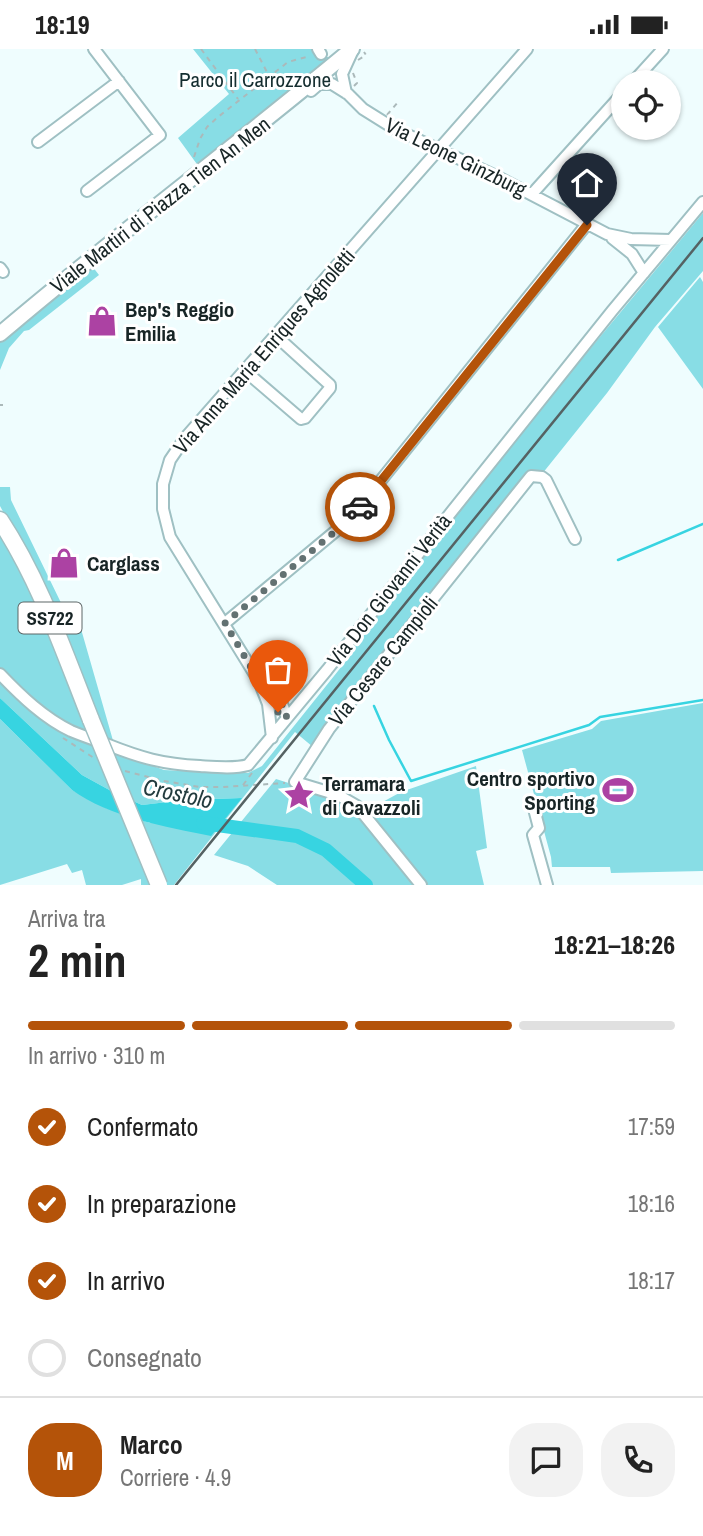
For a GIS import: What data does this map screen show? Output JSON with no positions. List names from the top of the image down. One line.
{"streets":{"highway":["SS722"],"main road":["Viale Martiri di Piazza Tien An Men"],"street":["Via Leone Ginzburg","Via Anna Maria Enriques Agnoletti","Via Don Giovanni Verità","Via Cesare Campioli"]},"crossings":[["Via Leone Ginzburg","Viale Martiri di Piazza Tien An Men"],["Via Leone Ginzburg","Via Anna Maria Enriques Agnoletti"],["Via Leone Ginzburg","Via Don Giovanni Verità"],["Via Anna Maria Enriques Agnoletti","Via Don Giovanni Verità"]],"water":["Crostolo"],"parks":["Parco il Carrozzone"],"places":{"shop":["Bep's Reggio Emilia","Carglass"],"sports":["Centro sportivo Sporting"],"place":["Terramara di Cavazzoli"]},"page":{"status":"18:19","heading":["2 min","Arriva tra","18:21–18:26"],"panel":["Marco","Corriere · 4.9"],"bar":"In arrivo · 310 m","list":[["Confermato","17:59"],["In preparazione","18:16"],["In arrivo","18:17"],"Consegnato"],"round":"M"}}
